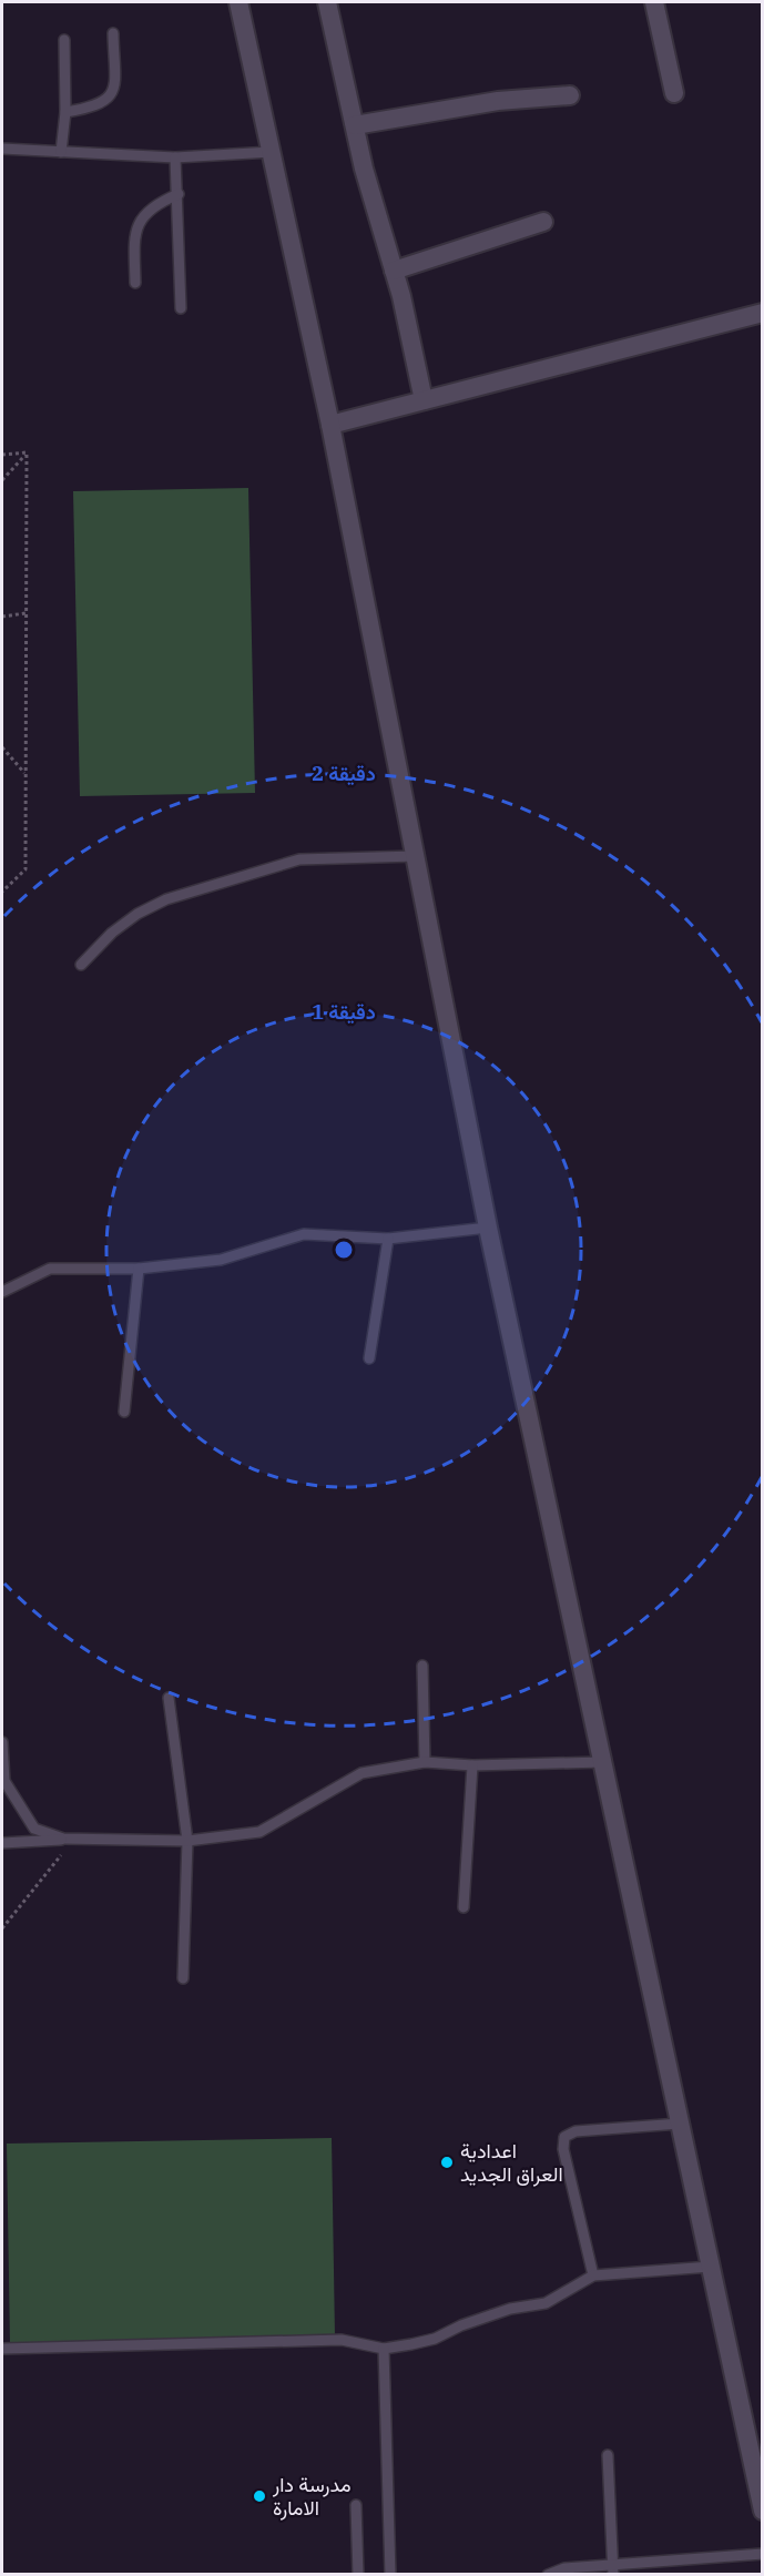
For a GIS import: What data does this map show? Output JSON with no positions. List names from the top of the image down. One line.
{"places":["اعدادية العراق الجديد","مدرسة دار الامارة"],"rings":["2 دقيقة","1 دقيقة"]}
